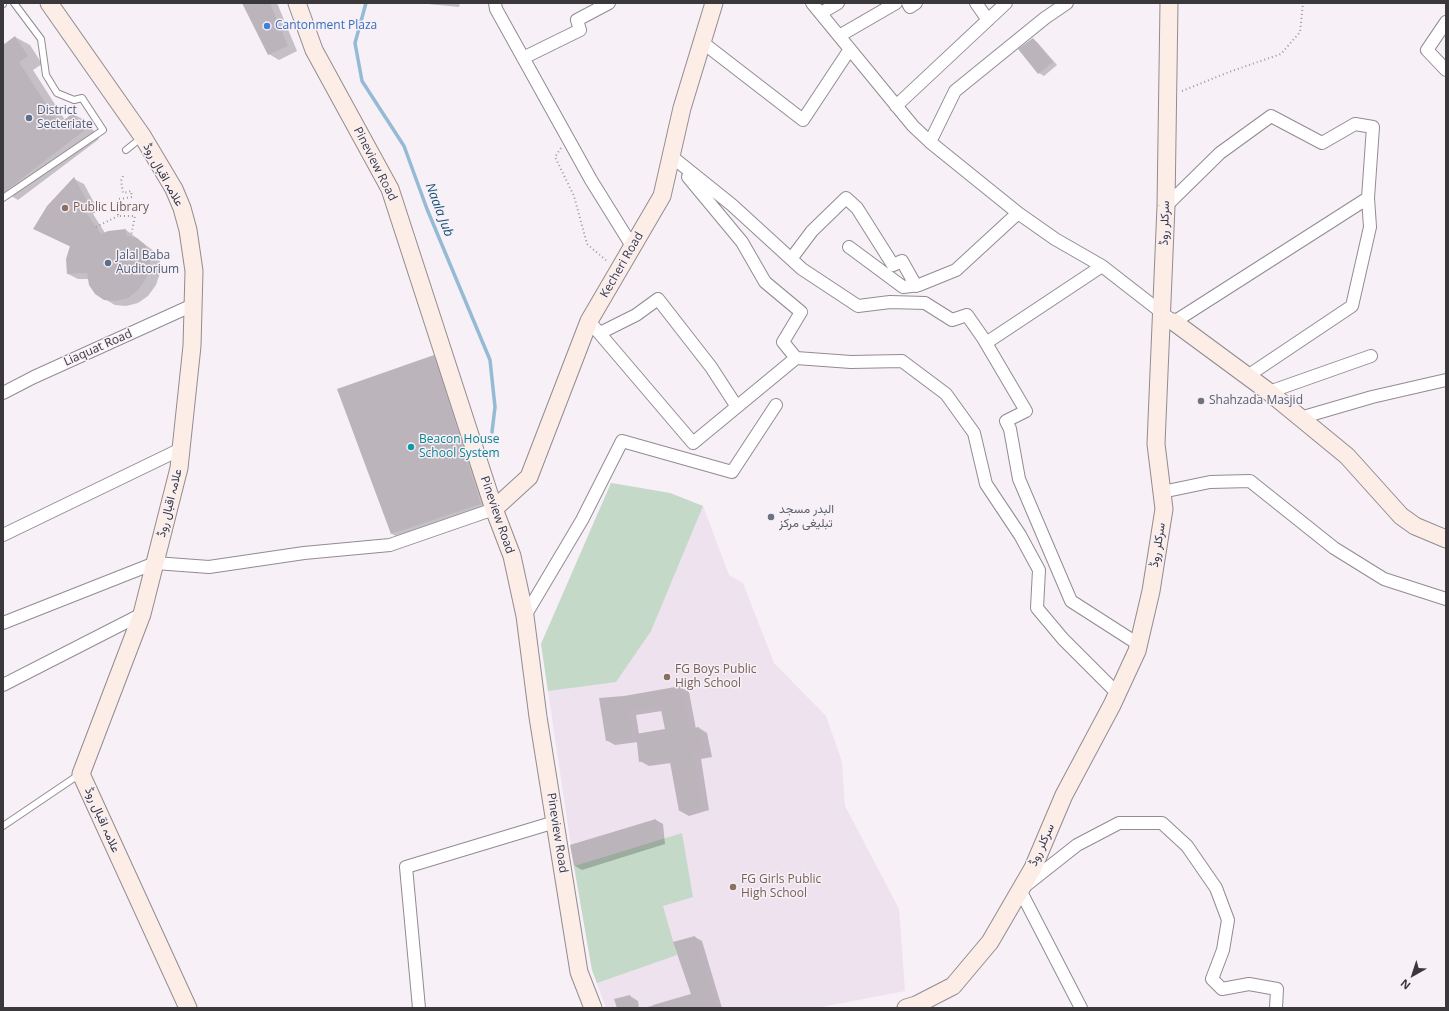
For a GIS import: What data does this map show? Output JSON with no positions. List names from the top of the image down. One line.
{"streets":{"main road":["Pineview Road","علامہ اقبال روڈ","سرکلر روڈ","Kecheri Road"],"street":["Liaquat Road"]},"crossings":[["Pineview Road","Kecheri Road"],["علامہ اقبال روڈ","Liaquat Road"]],"water":["Naala Jub"],"places":["Cantonment Plaza","District Secteriate","Public Library","Jalal Baba Auditorium","Shahzada Masjid","Beacon House School System","البدر مسجد تبلیغی مرکز","FG Boys Public High School","FG Girls Public High School"],"north":"bottom left"}
